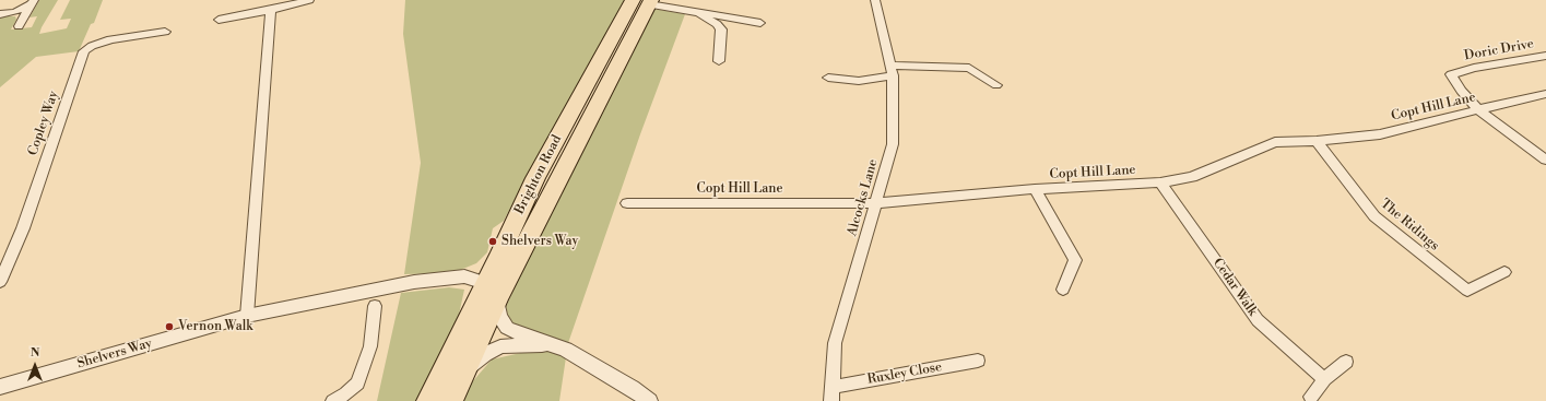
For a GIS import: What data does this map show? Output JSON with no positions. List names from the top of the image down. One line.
{"streets":{"highway":["Brighton Road"],"street":["Doric Drive","Copt Hill Lane","Copley Way","Alcocks Lane","The Ridings","Cedar Walk","Shelvers Way","Ruxley Close"]},"crossings":[["Doric Drive","Copt Hill Lane"],["Copt Hill Lane","Alcocks Lane"],["Copt Hill Lane","The Ridings"],["Copt Hill Lane","Cedar Walk"],["Brighton Road","Shelvers Way"],["Alcocks Lane","Ruxley Close"]],"places":["Shelvers Way","Vernon Walk"],"north":"top"}
